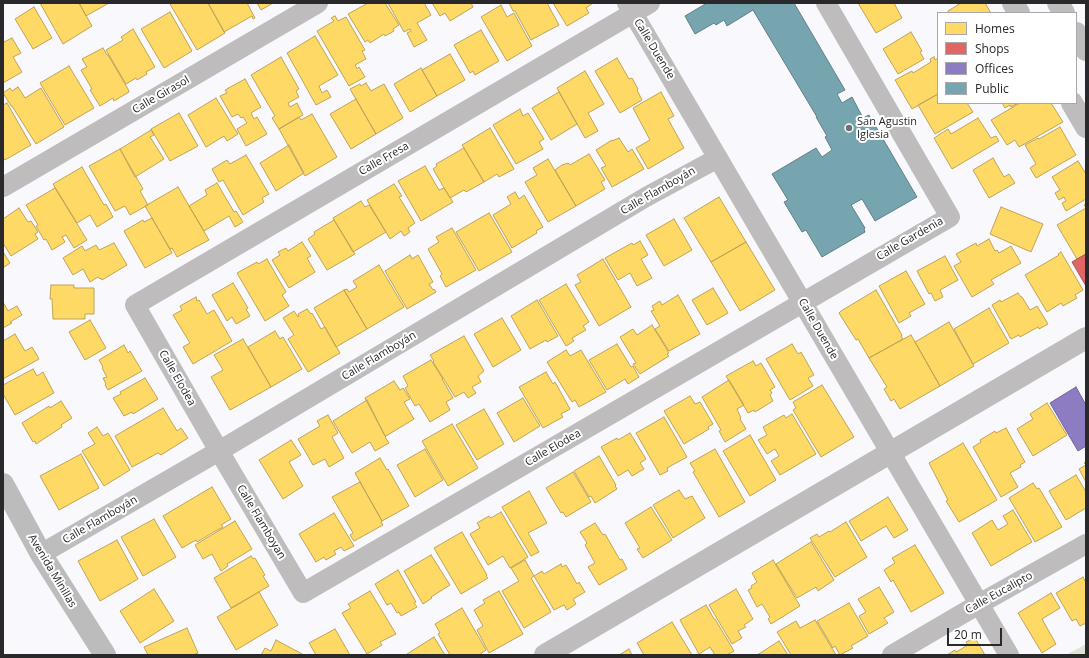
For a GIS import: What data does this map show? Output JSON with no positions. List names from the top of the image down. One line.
{"streets":{"main road":["Avenida Minillas"],"street":["Calle Duende","Calle Girasol","Calle Fresa","Calle Flamboyán","Calle Gardenia","Calle Elodea","Calle Flamboyan","Calle Eucalipto"]},"crossings":[["Calle Duende","Calle Fresa"],["Calle Duende","Calle Flamboyán"],["Calle Duende","Calle Gardenia"],["Calle Duende","Calle Elodea"],["Calle Duende","Calle Eucalipto"],["Calle Fresa","Calle Elodea"],["Calle Flamboyán","Calle Elodea"],["Calle Flamboyán","Calle Flamboyan"],["Calle Flamboyán","Avenida Minillas"],["Calle Gardenia","Calle Elodea"],["Calle Elodea","Calle Flamboyan"]],"places":["San Agustin Iglesia"],"legend":["Homes","Shops","Offices","Public"],"scale_bar":"20 m"}
